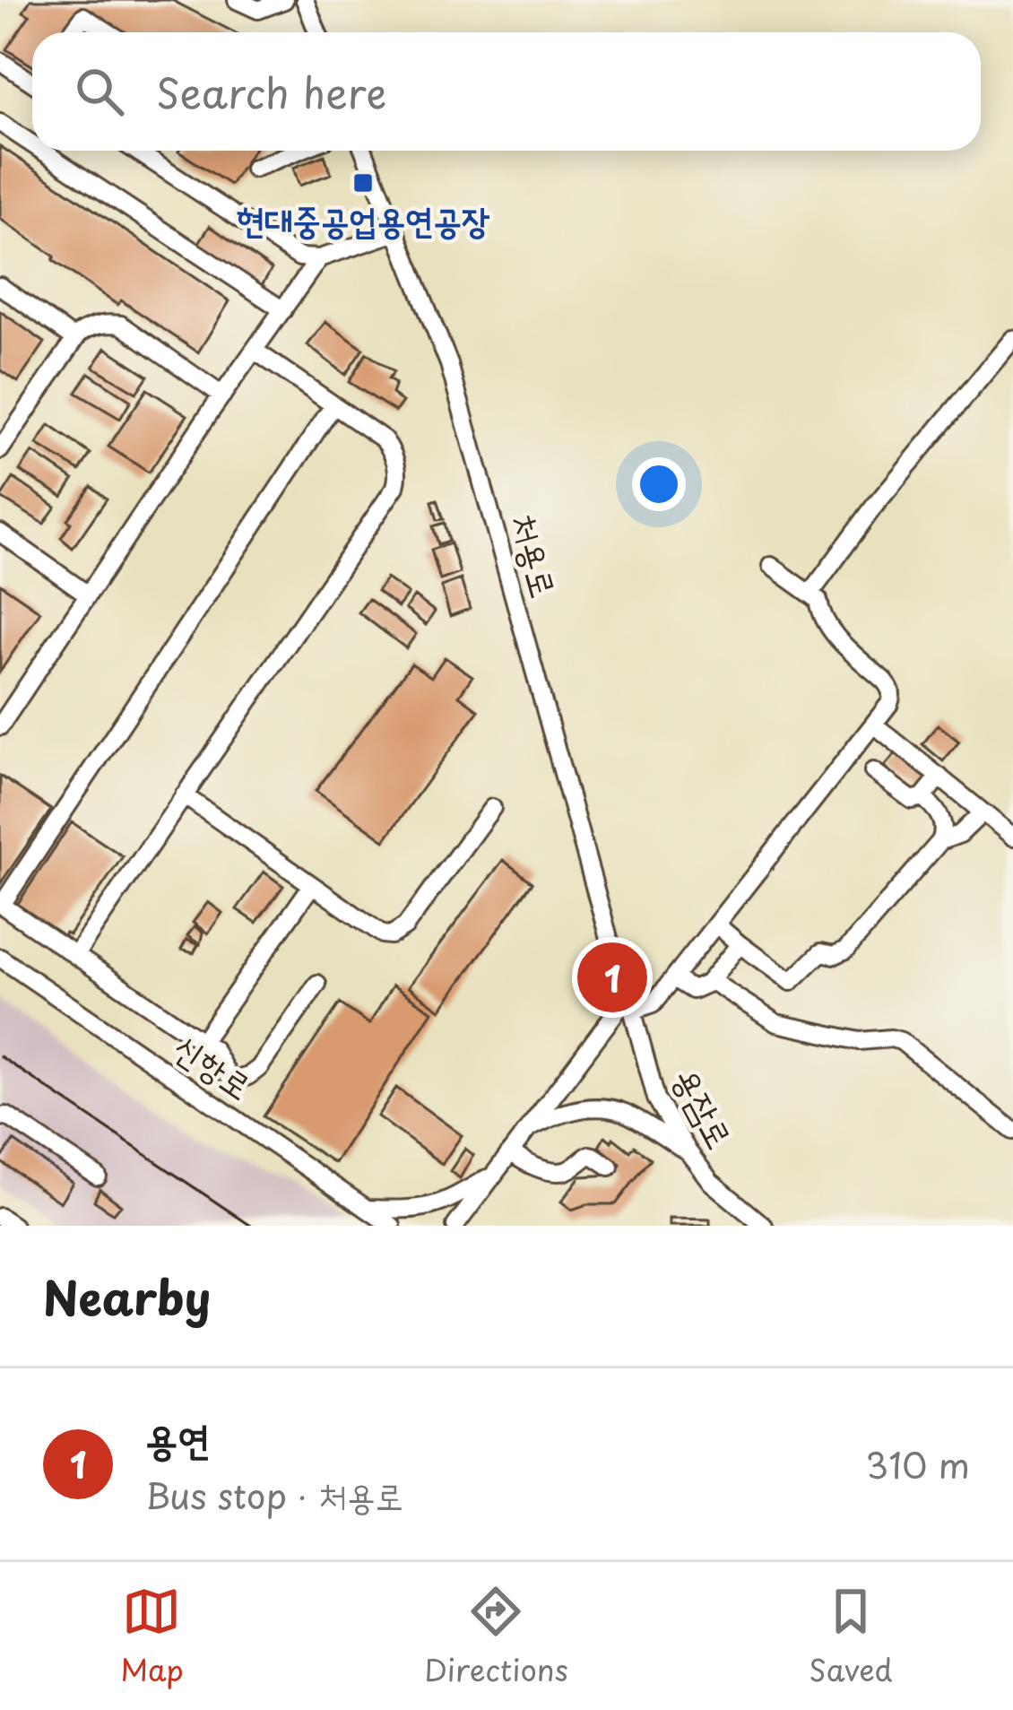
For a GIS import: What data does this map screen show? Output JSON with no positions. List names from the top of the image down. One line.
{"streets":{"street":["처용로","신항로","용잠로"]},"crossings":[["처용로","용잠로"]],"places":{"transit":["현대중공업용연공장"]},"page":{"search":"Search here","pins":"1","heading":"Nearby","list":[{"mark":"1","name":"용연","note":"Bus stop · 처용로","value":"310 m"}],"nav":["Map","Directions","Saved"]}}
